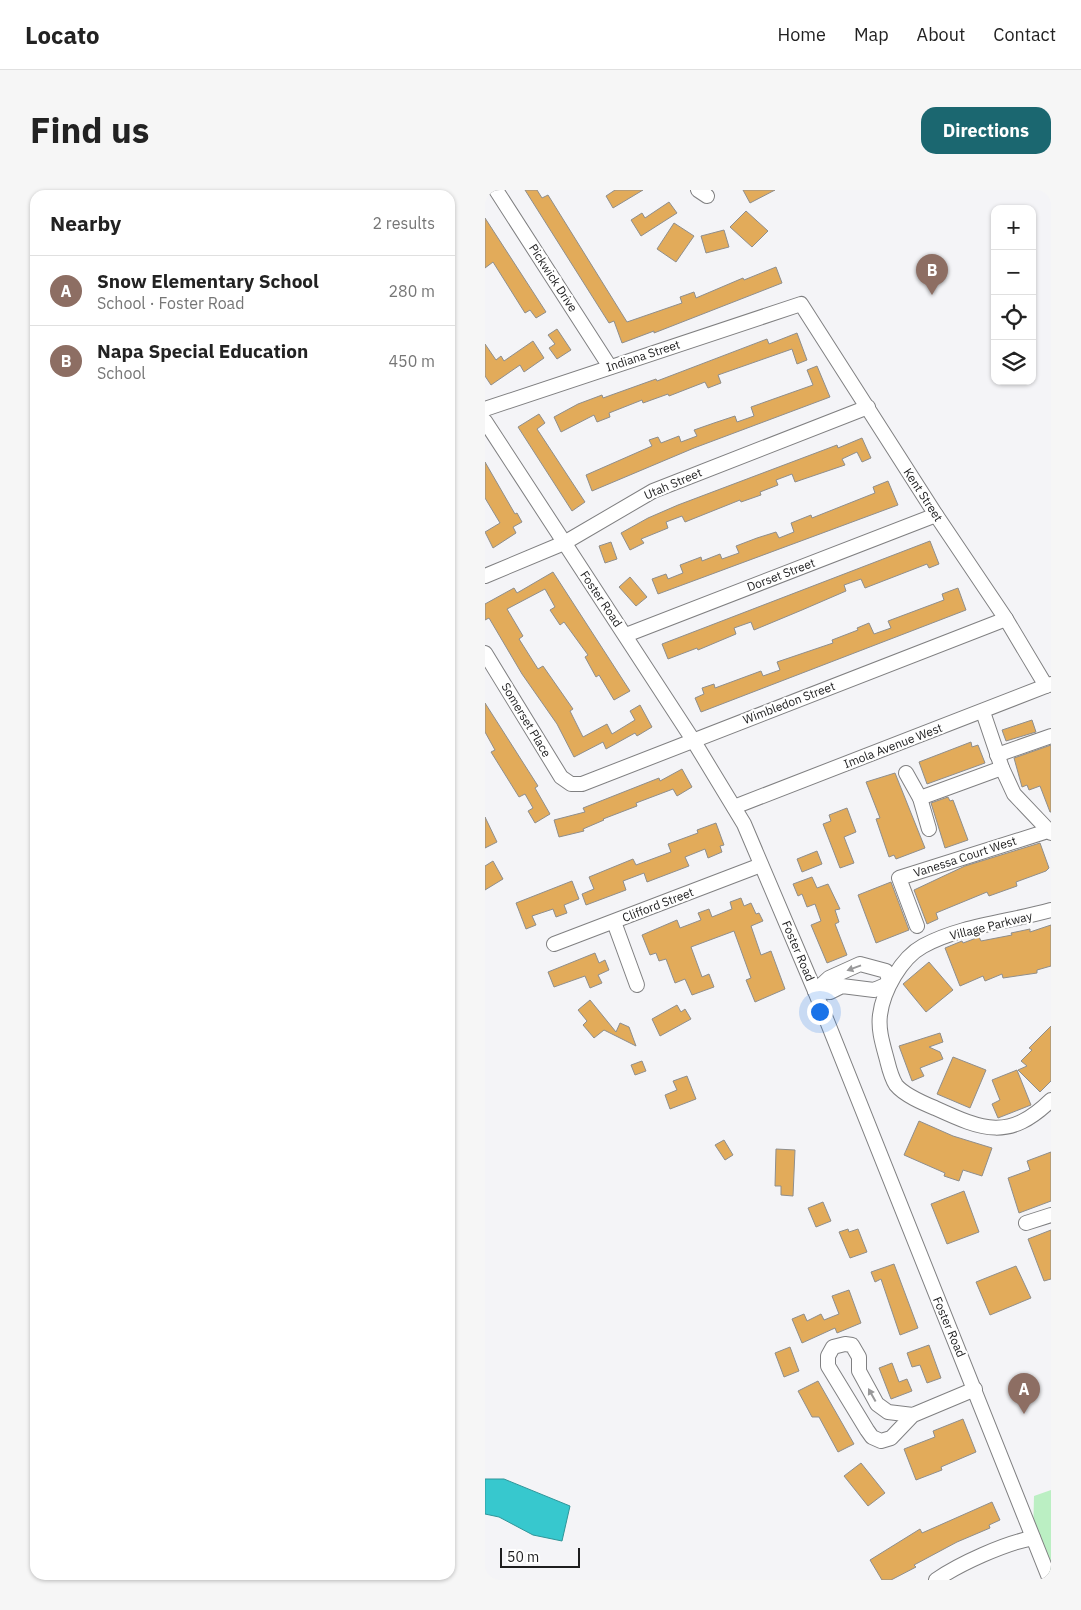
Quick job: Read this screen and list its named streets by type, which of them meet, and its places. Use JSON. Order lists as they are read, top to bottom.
{
  "streets": {
    "street": [
      "Pickwick Drive",
      "Indiana Street",
      "Utah Street",
      "Kent Street",
      "Dorset Street",
      "Foster Road",
      "Wimbledon Street",
      "Somerset Place",
      "Imola Avenue West",
      "Vanessa Court West",
      "Clifford Street",
      "Village Parkway"
    ]
  },
  "crossings": [
    ["Pickwick Drive", "Indiana Street"],
    ["Indiana Street", "Kent Street"],
    ["Utah Street", "Kent Street"],
    ["Utah Street", "Foster Road"],
    ["Kent Street", "Dorset Street"],
    ["Kent Street", "Wimbledon Street"],
    ["Kent Street", "Imola Avenue West"],
    ["Dorset Street", "Foster Road"],
    ["Foster Road", "Wimbledon Street"],
    ["Foster Road", "Imola Avenue West"],
    ["Foster Road", "Clifford Street"],
    ["Wimbledon Street", "Somerset Place"]
  ],
  "scale_bar": "50 m",
  "page": {
    "header": "Locato",
    "nav": [
      "Home",
      "Map",
      "About",
      "Contact"
    ],
    "title": "Find us",
    "buttons": "Directions",
    "heading": ["Nearby", "2 results"],
    "map_buttons": ["+", "−"],
    "pins": ["B", "A"],
    "list": [
      {
        "mark": "A",
        "name": "Snow Elementary School",
        "note": "School · Foster Road",
        "value": "280 m"
      },
      {
        "mark": "B",
        "name": "Napa Special Education",
        "note": "School",
        "value": "450 m"
      }
    ],
    "scale": "50 m"
  }
}
